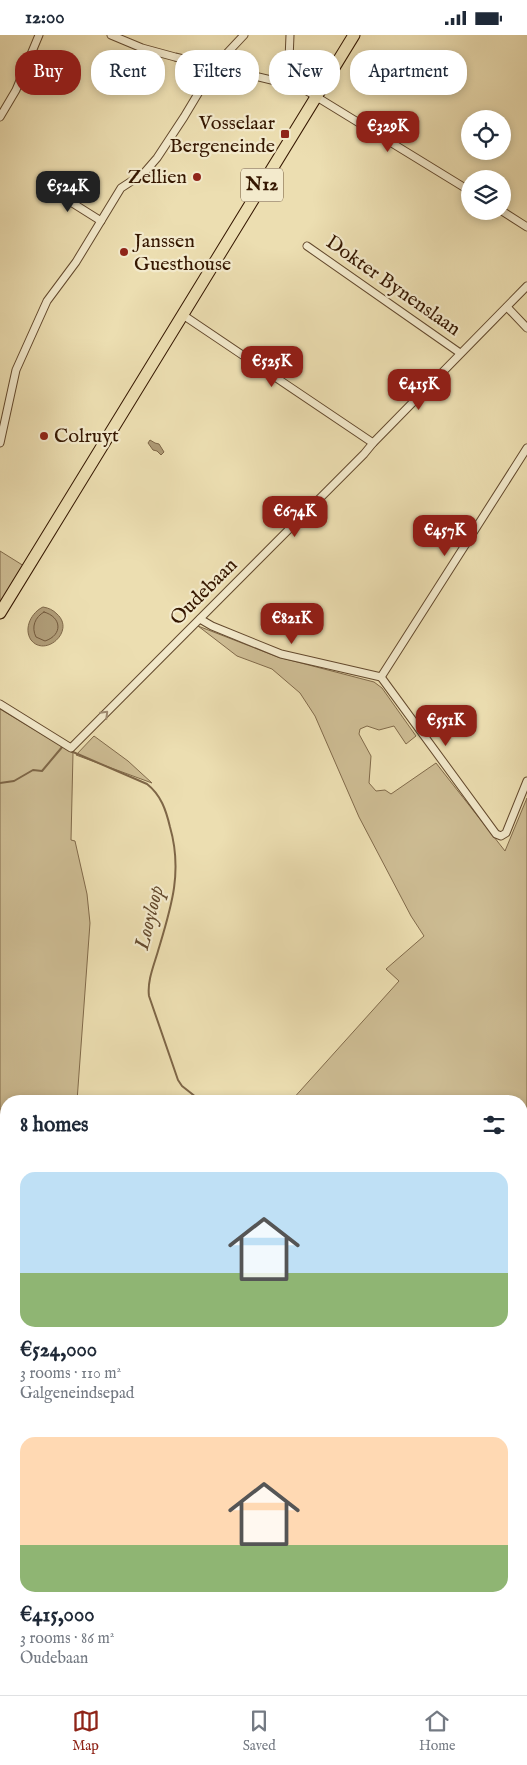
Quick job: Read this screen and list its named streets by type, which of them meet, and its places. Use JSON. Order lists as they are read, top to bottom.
{
  "streets": {
    "main road": ["N12"],
    "street": ["Dokter Bynenslaan", "Oudebaan"]
  },
  "crossings": [
    ["Dokter Bynenslaan", "Oudebaan"]
  ],
  "water": ["Looyloop"],
  "places": {
    "transit": ["Vosselaar Bergeneinde"],
    "other": ["Zellien", "Janssen Guesthouse", "Colruyt"]
  },
  "page": {
    "status": "12:00",
    "chip": [
      "Buy",
      "Rent",
      "Filters",
      "New",
      "Apartment"
    ],
    "price": [
      "€329K",
      "€524K",
      "€525K",
      "€415K",
      "€674K",
      "€457K",
      "€821K",
      "€551K"
    ],
    "heading": "8 homes",
    "list": [
      {
        "name": "€524,000",
        "note": "3 rooms · 110 m² · Galgeneindsepad"
      },
      {
        "name": "€415,000",
        "note": "3 rooms · 86 m² · Oudebaan"
      }
    ],
    "tabs": ["Map", "Saved", "Home"]
  }
}
